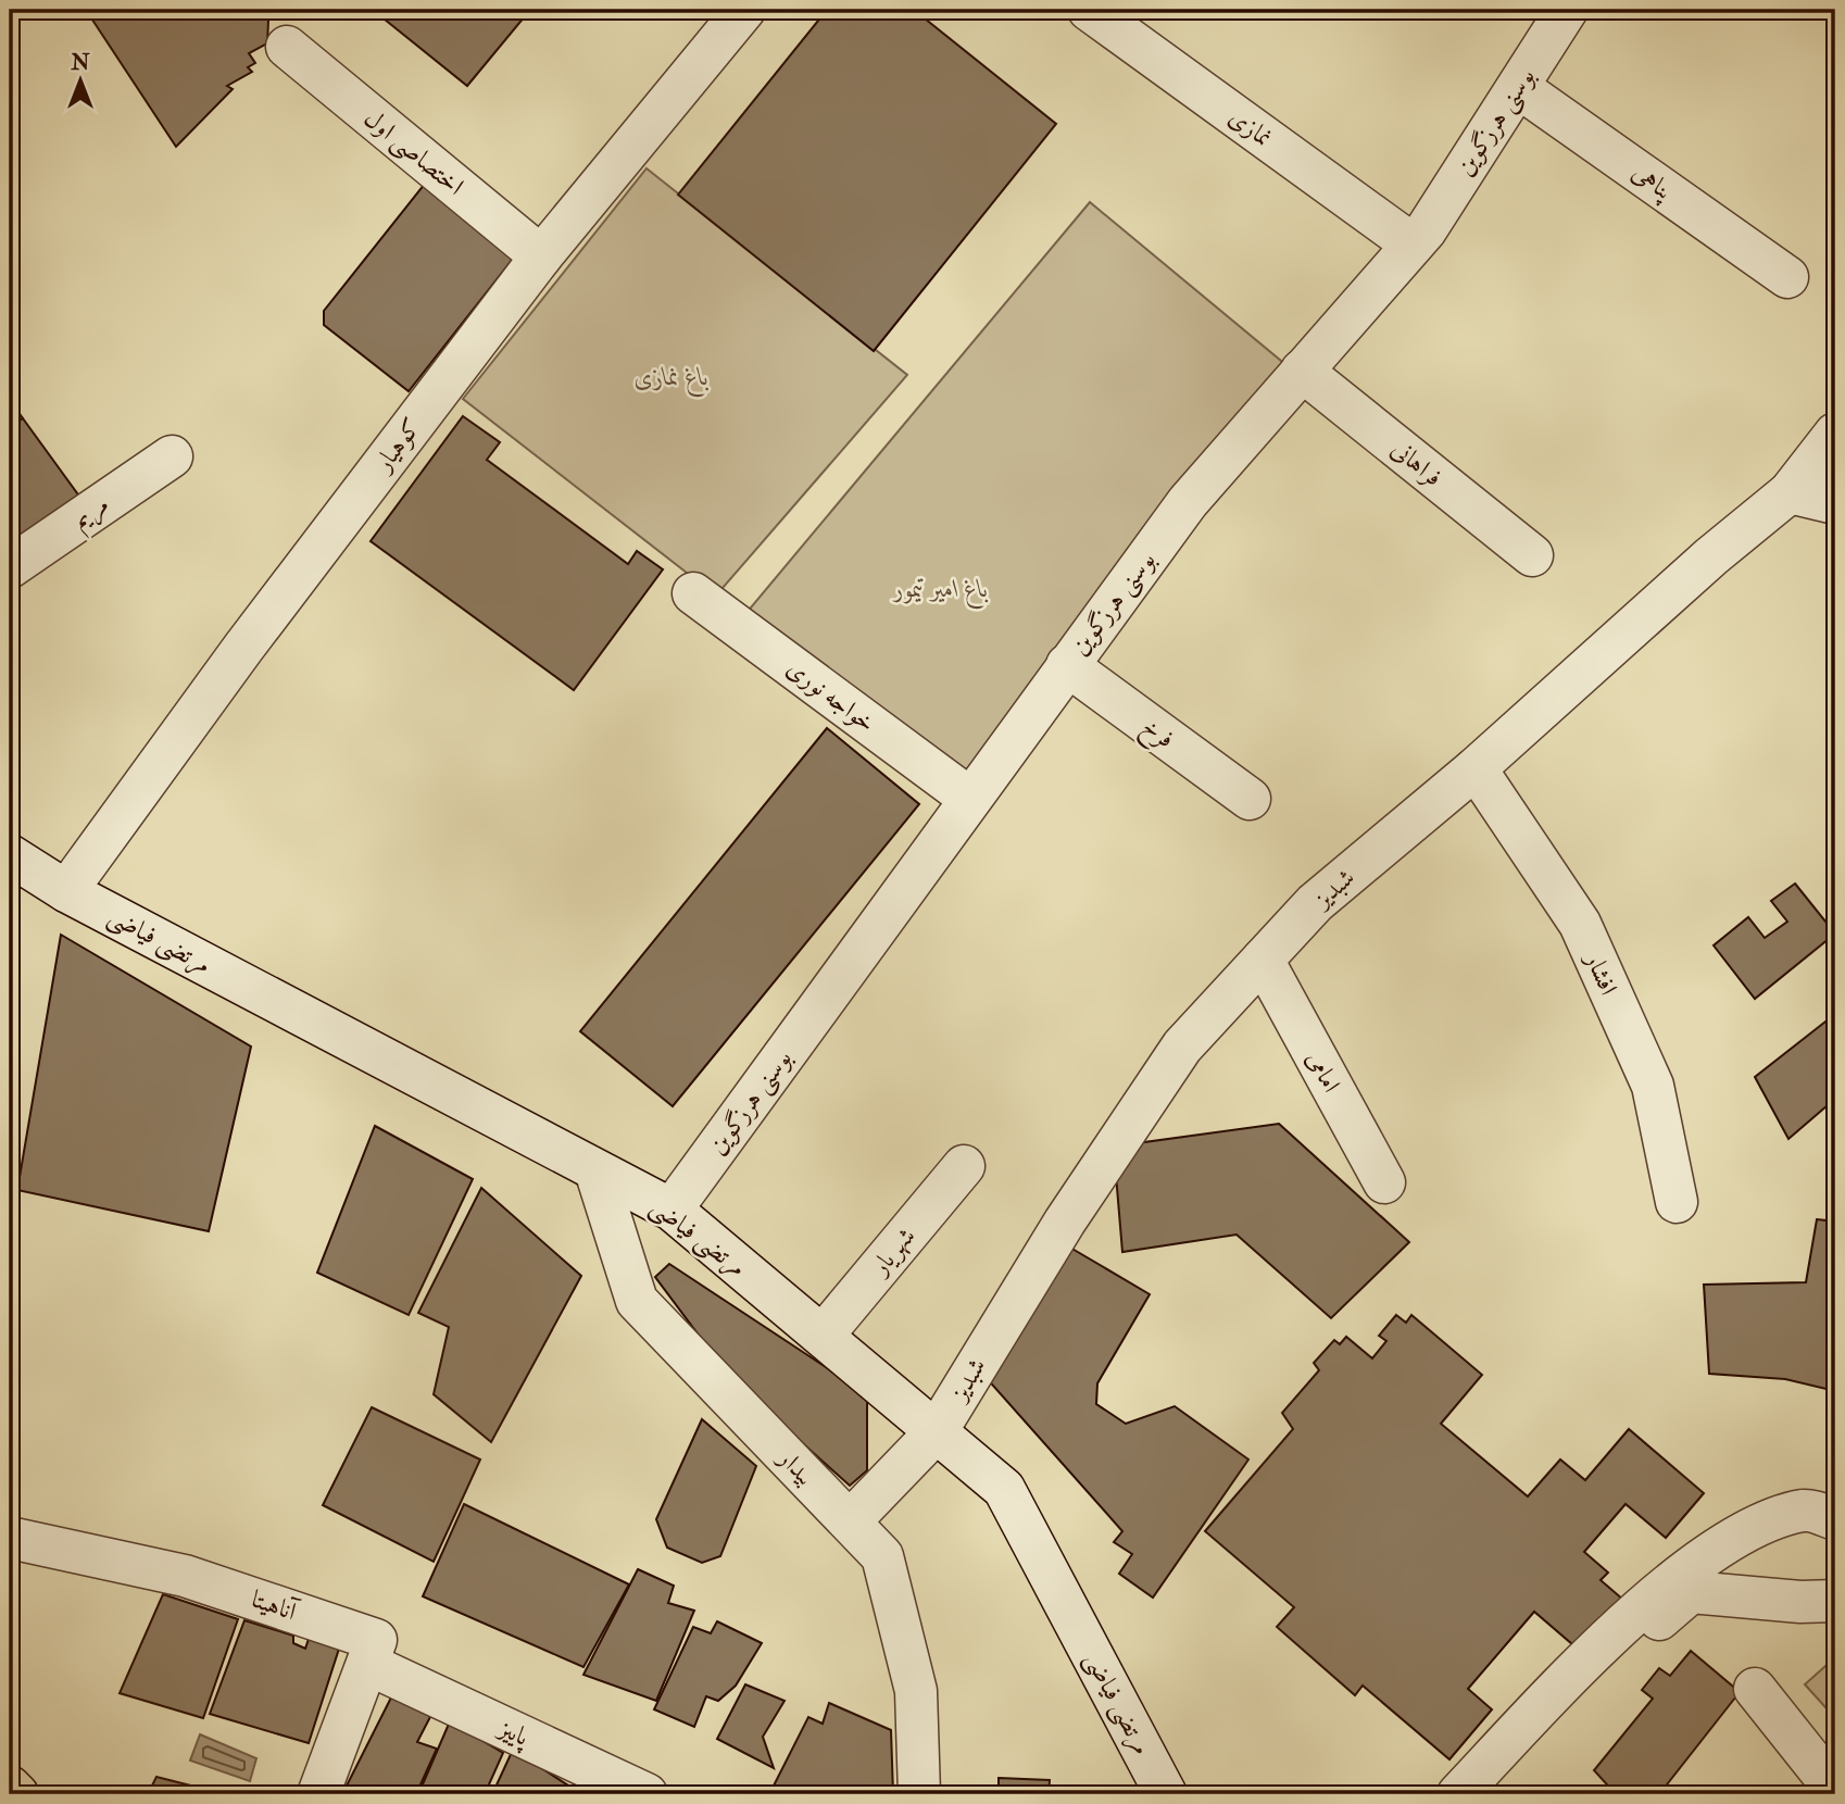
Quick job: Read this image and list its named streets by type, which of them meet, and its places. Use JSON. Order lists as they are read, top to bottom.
{
  "streets": {
    "street": [
      "بوسنی هرزگوین",
      "نمازی",
      "اختصاصی اول",
      "پناهی",
      "کوهیار",
      "فراهانی",
      "مریم",
      "خواجه نوری",
      "فرخ",
      "شبدیز",
      "مرتضی فیاضی",
      "افشار",
      "امامی",
      "شهریار",
      "بیدار",
      "آناهیتا",
      "پاییز"
    ]
  },
  "crossings": [
    ["بوسنی هرزگوین", "نمازی"],
    ["بوسنی هرزگوین", "پناهی"],
    ["بوسنی هرزگوین", "فراهانی"],
    ["بوسنی هرزگوین", "خواجه نوری"],
    ["بوسنی هرزگوین", "فرخ"],
    ["بوسنی هرزگوین", "مرتضی فیاضی"],
    ["اختصاصی اول", "کوهیار"],
    ["کوهیار", "مرتضی فیاضی"],
    ["شبدیز", "مرتضی فیاضی"],
    ["شبدیز", "افشار"],
    ["شبدیز", "امامی"],
    ["شبدیز", "بیدار"],
    ["مرتضی فیاضی", "شهریار"],
    ["مرتضی فیاضی", "بیدار"]
  ],
  "parks": ["باغ نمازی", "باغ امیر تیمور"],
  "north": "top"
}
